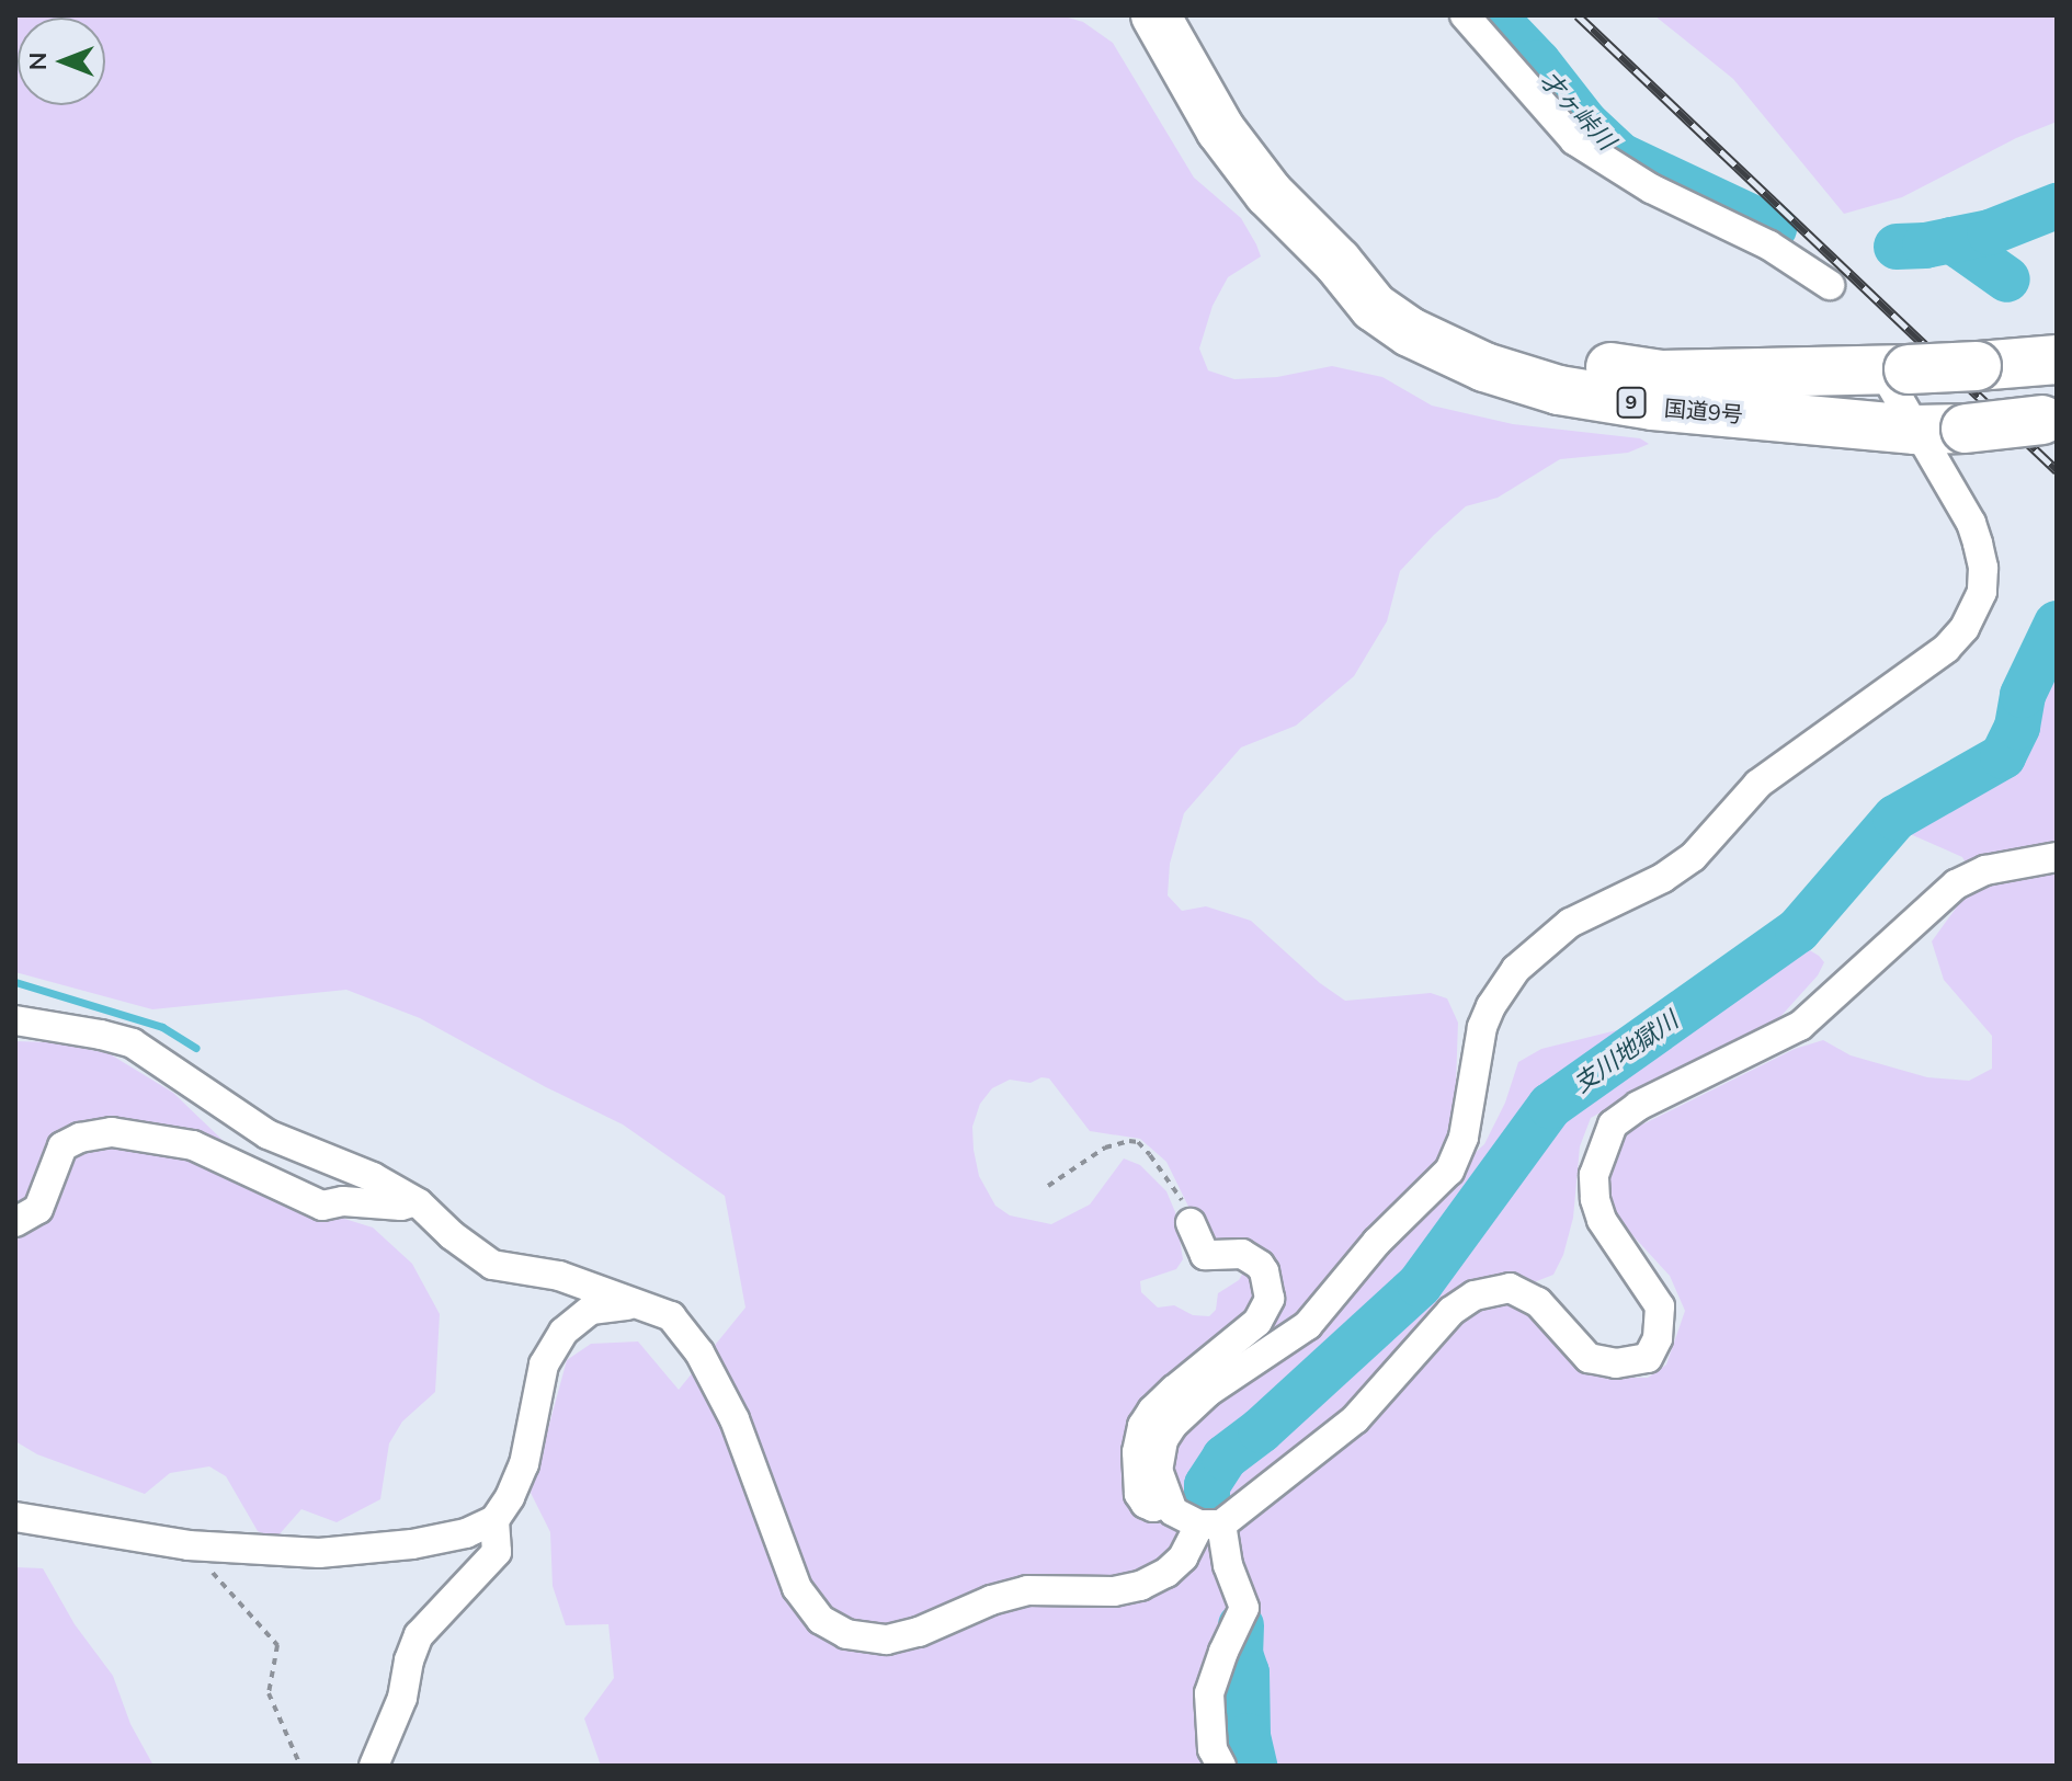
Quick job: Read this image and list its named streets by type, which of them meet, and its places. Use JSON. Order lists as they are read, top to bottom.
{
  "streets": {
    "highway": ["9", "国道9号"]
  },
  "water": ["才ヶ峠川", "支川地獄川"],
  "north": "left"
}
